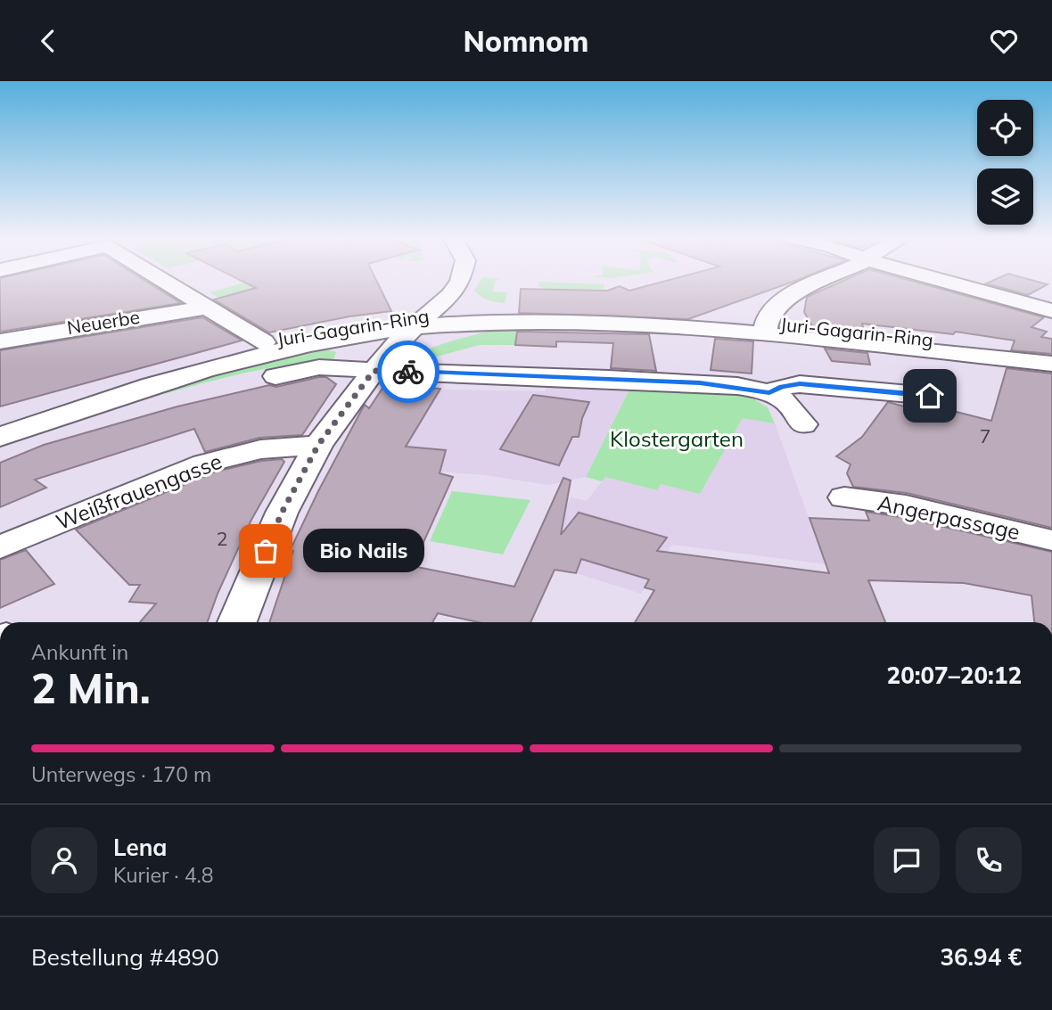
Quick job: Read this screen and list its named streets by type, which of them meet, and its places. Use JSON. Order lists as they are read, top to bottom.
{
  "streets": {
    "street": [
      "Neuerbe",
      "Juri-Gagarin-Ring",
      "Weißfrauengasse",
      "Angerpassage"
    ]
  },
  "parks": ["Klostergarten"],
  "places": ["Bio Nails"],
  "house_numbers": ["7", "2"],
  "page": {
    "header": "Nomnom",
    "bubble": "Bio Nails",
    "heading": ["2 Min.", "Ankunft in", "20:07–20:12"],
    "panel": [
      "Lena",
      "Kurier · 4.8",
      "Bestellung #4890",
      "36.94 €"
    ],
    "bar": "Unterwegs · 170 m"
  }
}
